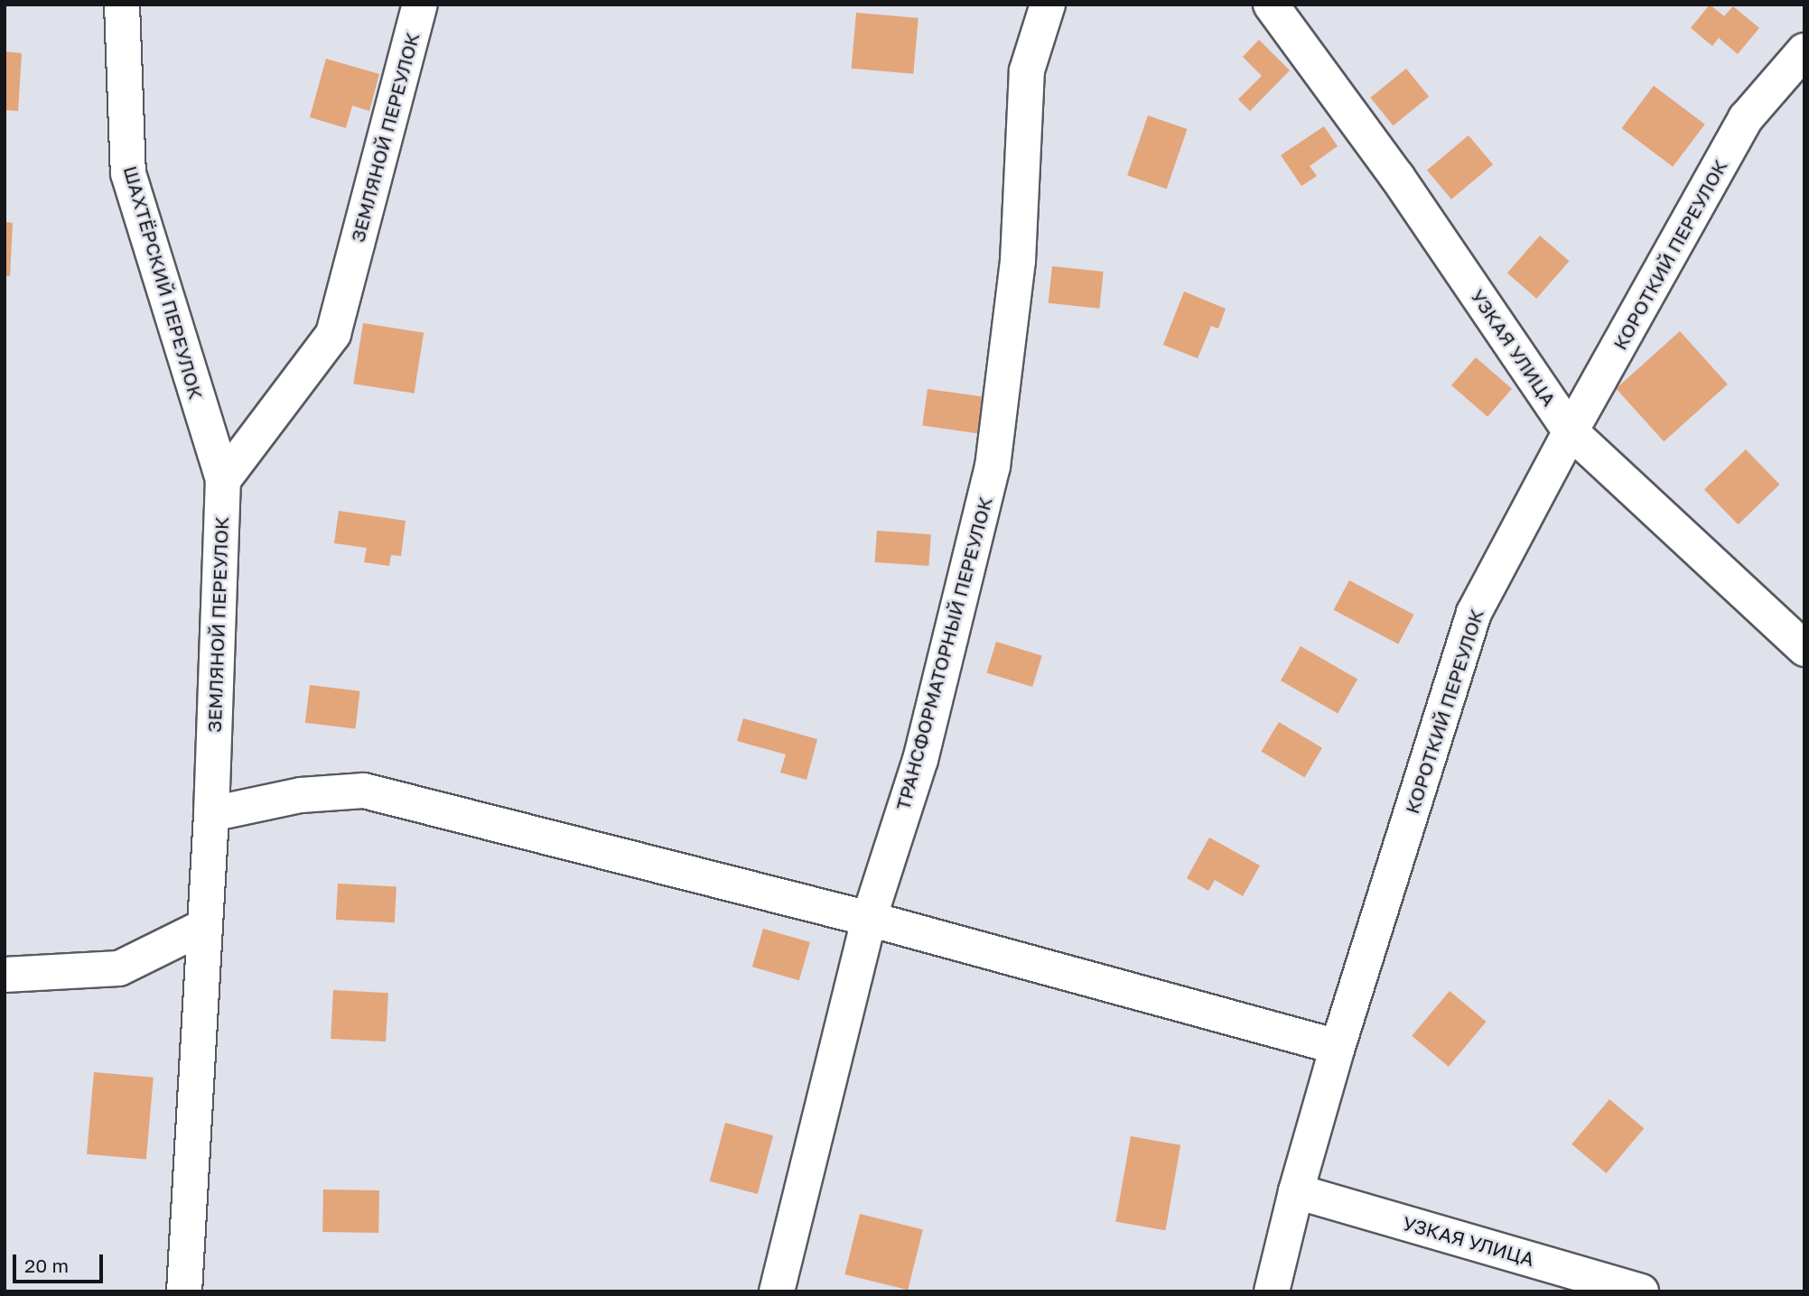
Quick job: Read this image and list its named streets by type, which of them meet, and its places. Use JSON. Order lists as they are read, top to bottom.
{
  "streets": {
    "street": [
      "ЗЕМЛЯНОЙ ПЕРЕУЛОК",
      "КОРОТКИЙ ПЕРЕУЛОК",
      "ШАХТЁРСКИЙ ПЕРЕУЛОК",
      "УЗКАЯ УЛИЦА",
      "ТРАНСФОРМАТОРНЫЙ ПЕРЕУЛОК"
    ]
  },
  "crossings": [
    ["ЗЕМЛЯНОЙ ПЕРЕУЛОК", "ШАХТЁРСКИЙ ПЕРЕУЛОК"],
    ["КОРОТКИЙ ПЕРЕУЛОК", "УЗКАЯ УЛИЦА"]
  ],
  "scale_bar": "20 m"
}
